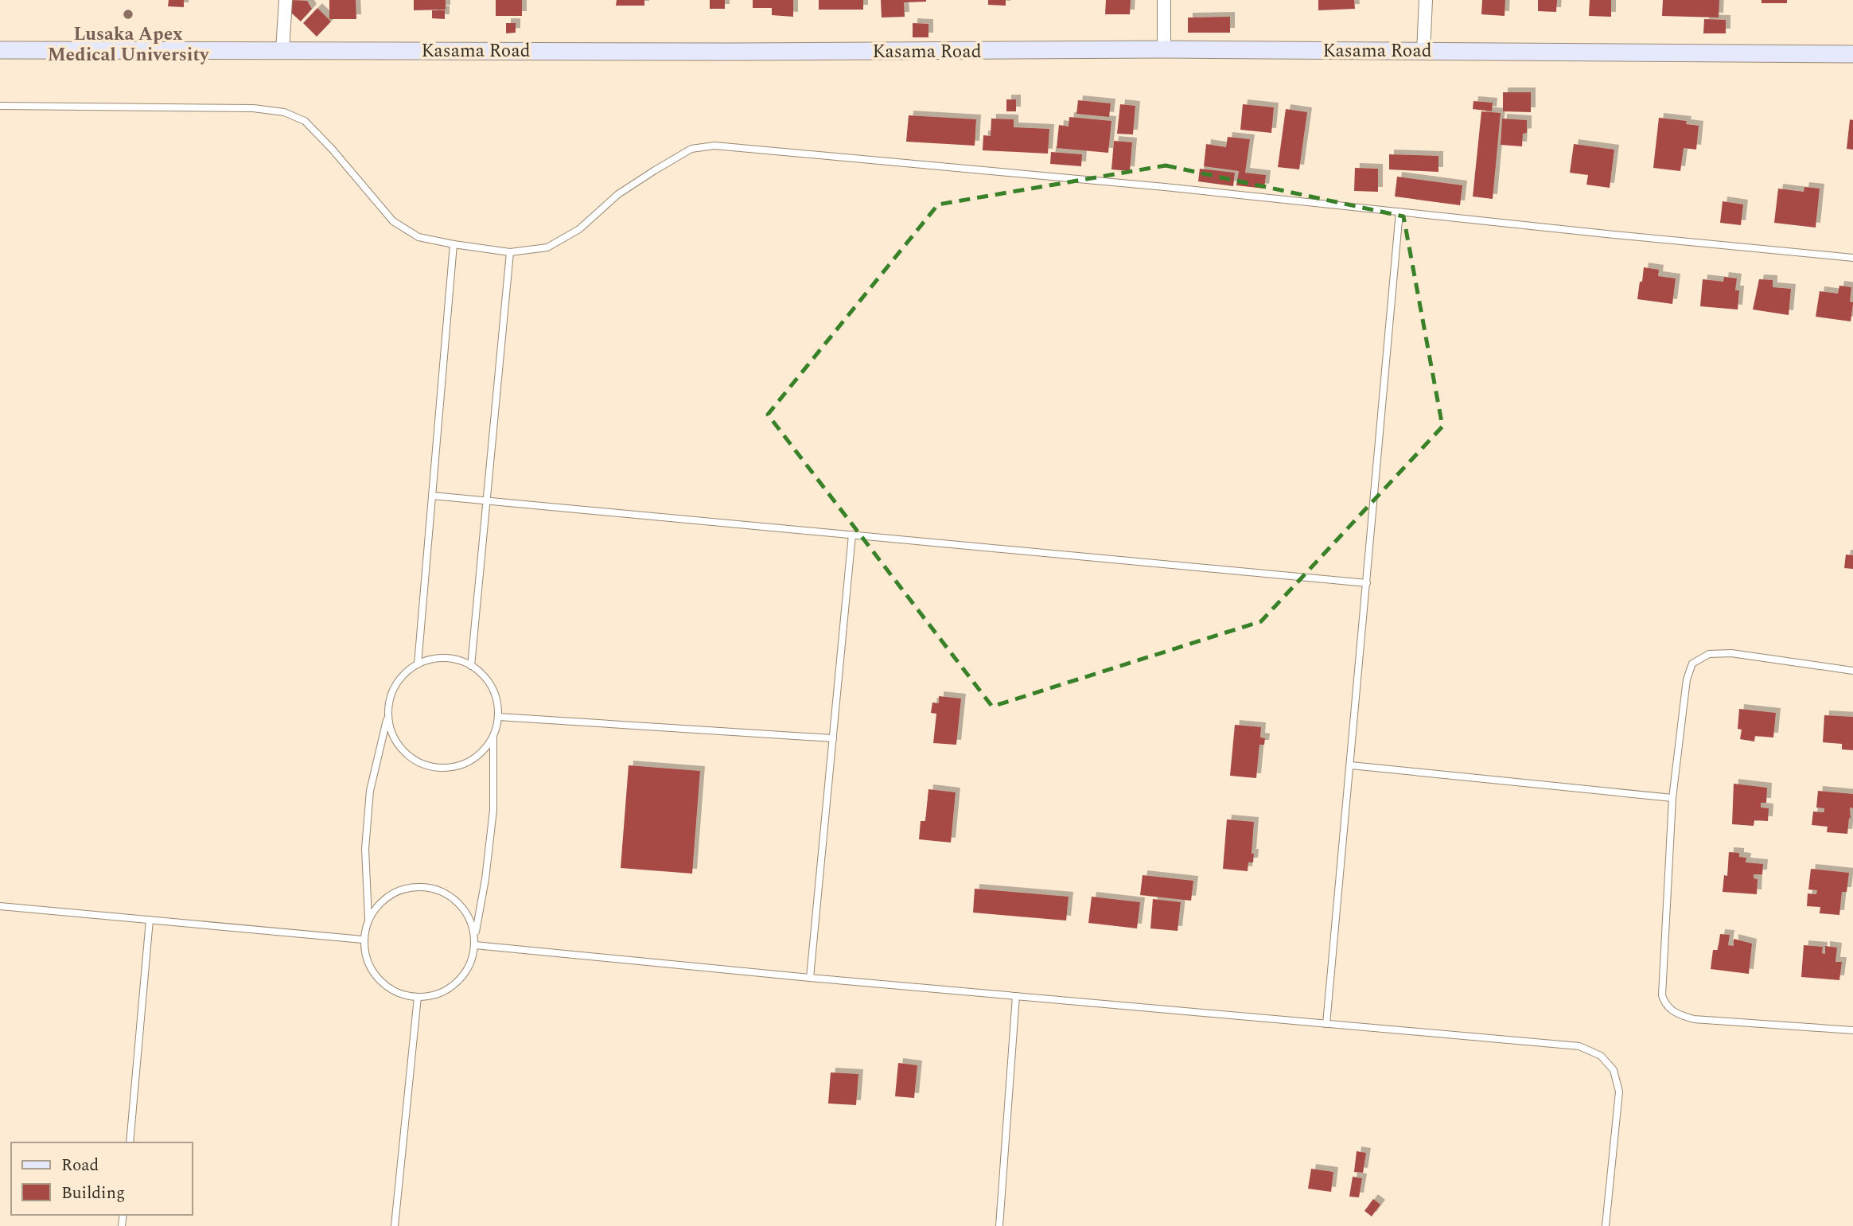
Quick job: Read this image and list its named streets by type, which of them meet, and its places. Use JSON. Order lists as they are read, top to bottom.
{
  "streets": {
    "street": ["Kasama Road"]
  },
  "places": ["Lusaka Apex Medical University"],
  "legend": ["Road", "Building"]
}
